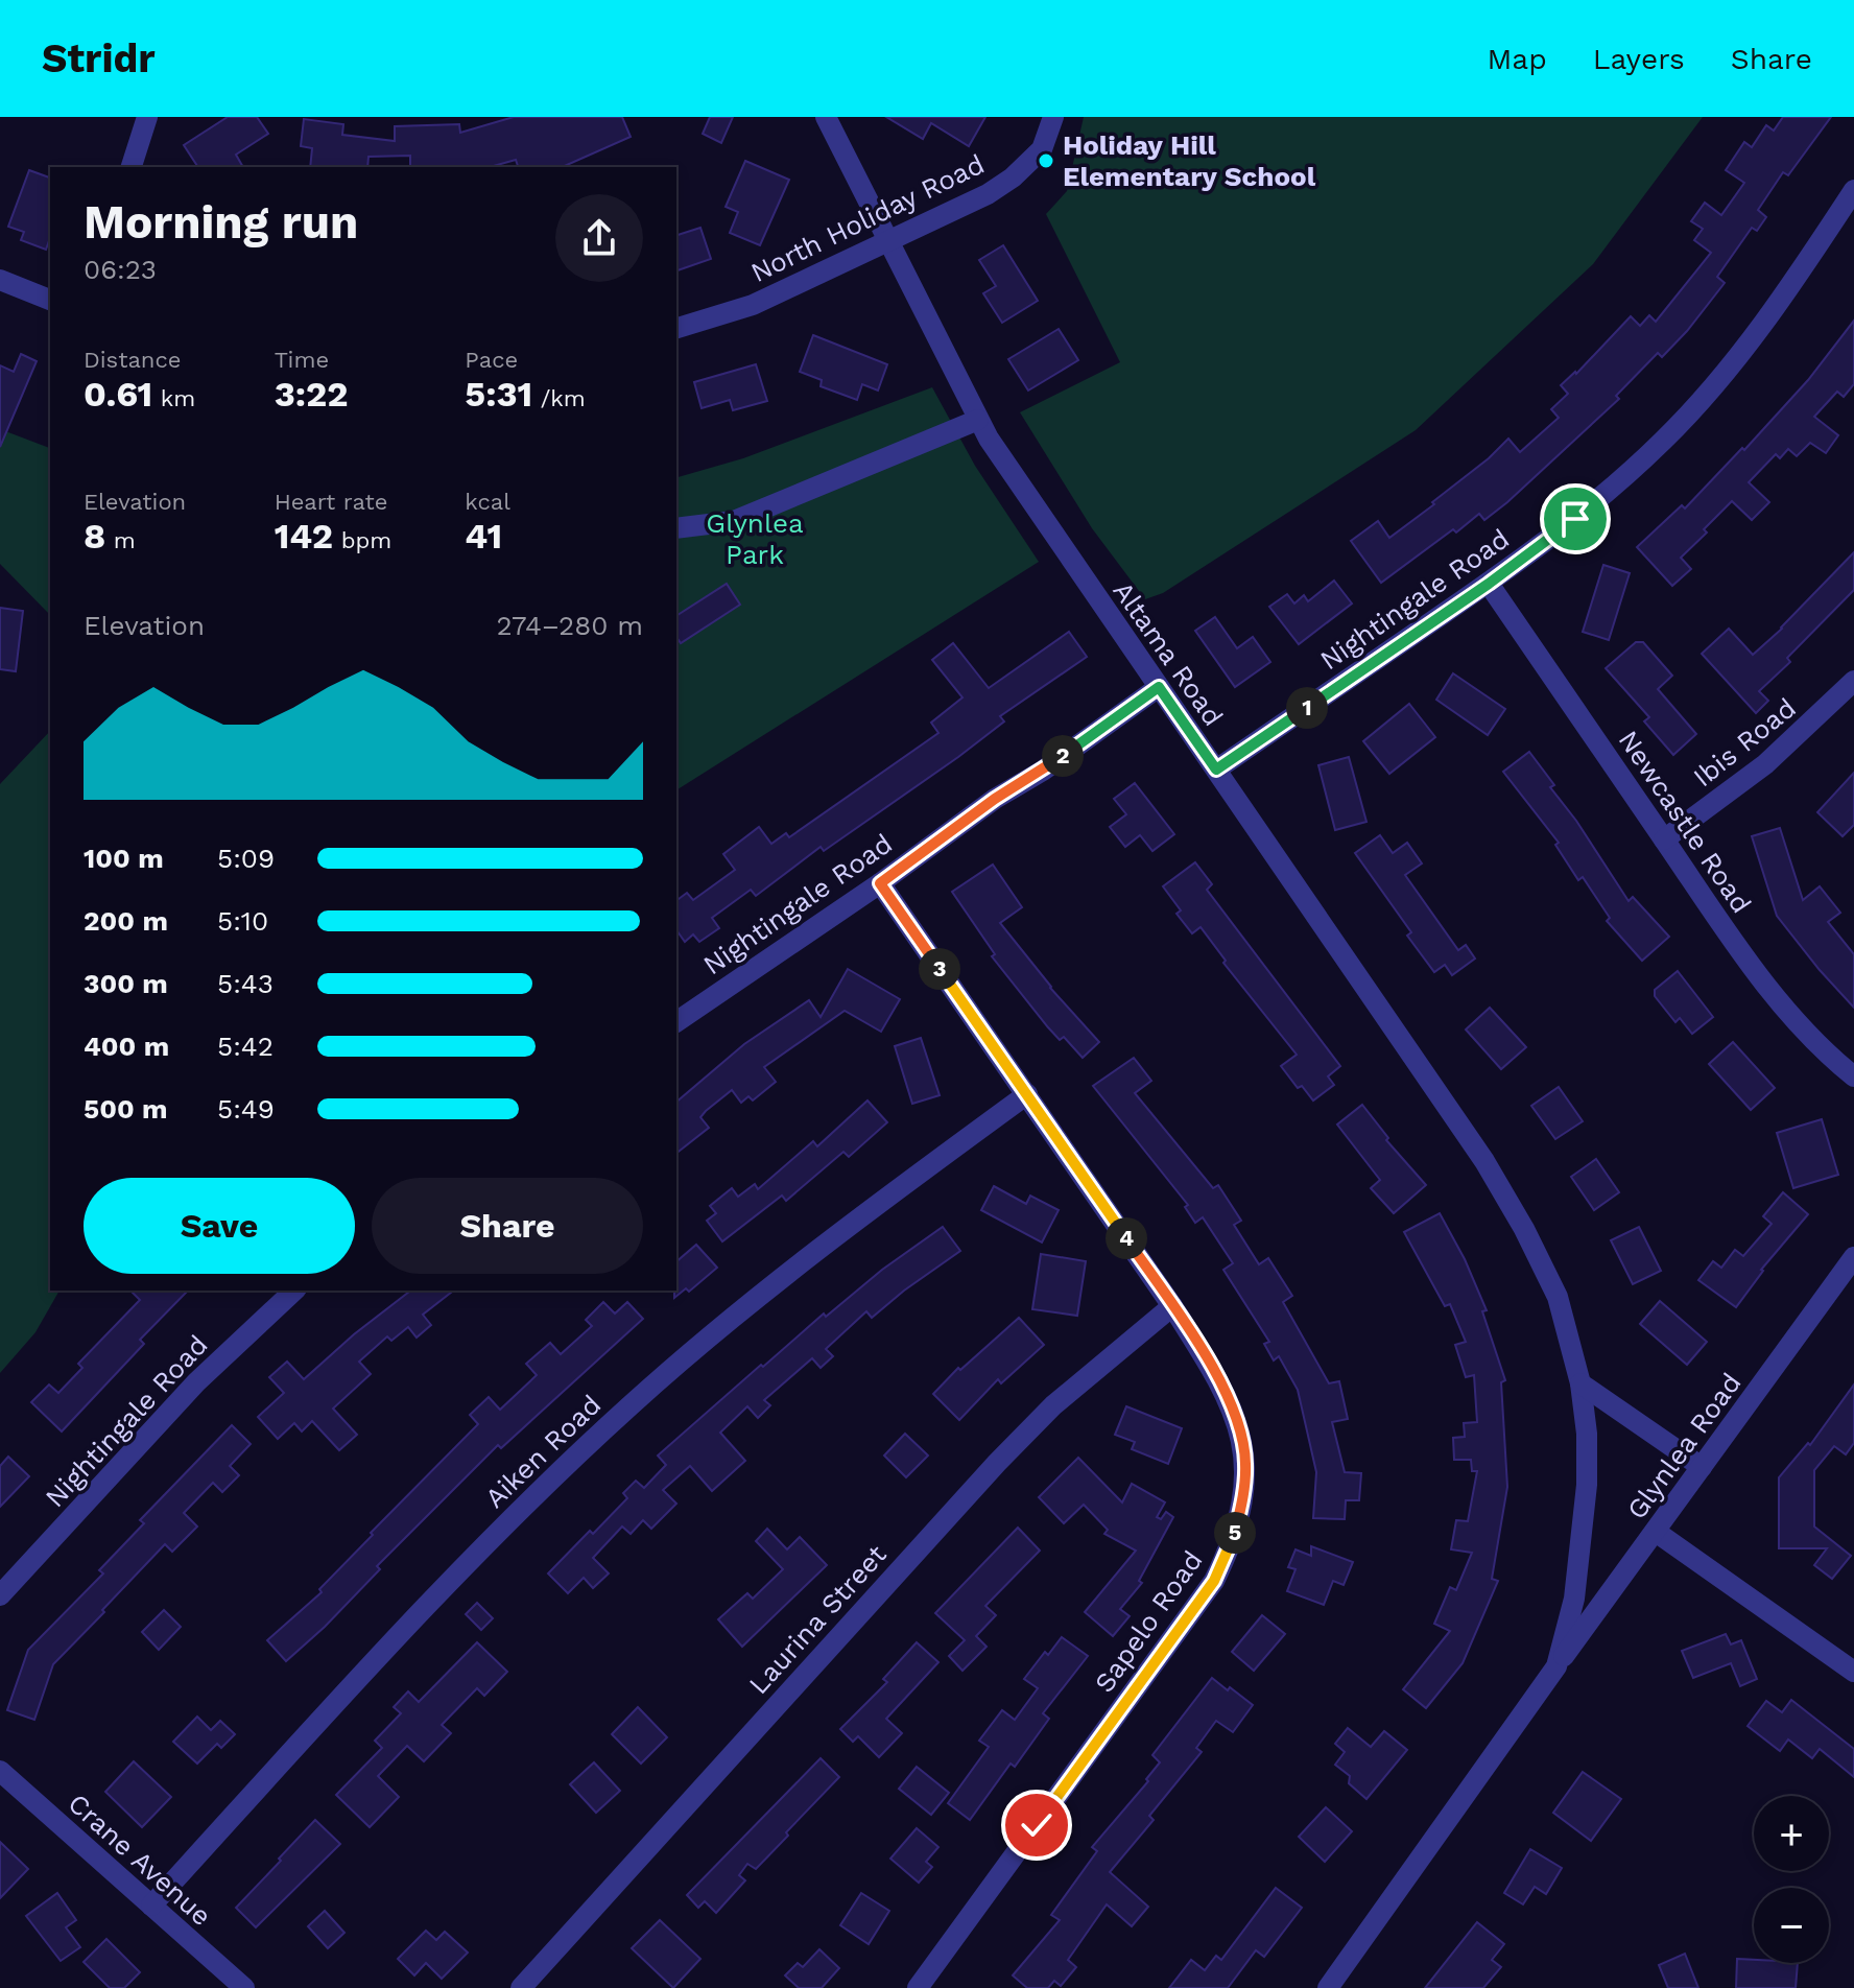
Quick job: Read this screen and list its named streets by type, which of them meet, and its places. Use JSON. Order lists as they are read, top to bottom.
{
  "streets": {
    "street": [
      "North Holiday Road",
      "Nightingale Road",
      "Altama Road",
      "Ibis Road",
      "Newcastle Road",
      "Glynlea Road",
      "Aiken Road",
      "Laurina Street",
      "Sapelo Road",
      "Crane Avenue"
    ]
  },
  "crossings": [
    ["North Holiday Road", "Altama Road"],
    ["Nightingale Road", "Altama Road"],
    ["Nightingale Road", "Newcastle Road"],
    ["Nightingale Road", "Sapelo Road"],
    ["Altama Road", "Glynlea Road"],
    ["Ibis Road", "Newcastle Road"],
    ["Aiken Road", "Sapelo Road"],
    ["Aiken Road", "Crane Avenue"],
    ["Laurina Street", "Sapelo Road"]
  ],
  "parks": ["Glynlea Park"],
  "places": ["Holiday Hill Elementary School"],
  "page": {
    "header": "Stridr",
    "nav": ["Map", "Layers", "Share"],
    "heading": ["Morning run", "06:23"],
    "stats": [
      ["Distance", "0.61 km"],
      ["Time", "3:22"],
      ["Pace", "5:31 /km"],
      ["Elevation", "8 m"],
      ["Heart rate", "142 bpm"],
      ["kcal", "41"]
    ],
    "chart": ["Elevation", "274–280 m"],
    "pins": [
      "1",
      "2",
      "3",
      "4",
      "5"
    ],
    "list": [
      {
        "name": "100 m",
        "note": "5:09"
      },
      {
        "name": "200 m",
        "note": "5:10"
      },
      {
        "name": "300 m",
        "note": "5:43"
      },
      {
        "name": "400 m",
        "note": "5:42"
      },
      {
        "name": "500 m",
        "note": "5:49"
      }
    ],
    "buttons": ["Save", "Share"],
    "map_buttons": ["+", "−"]
  }
}
